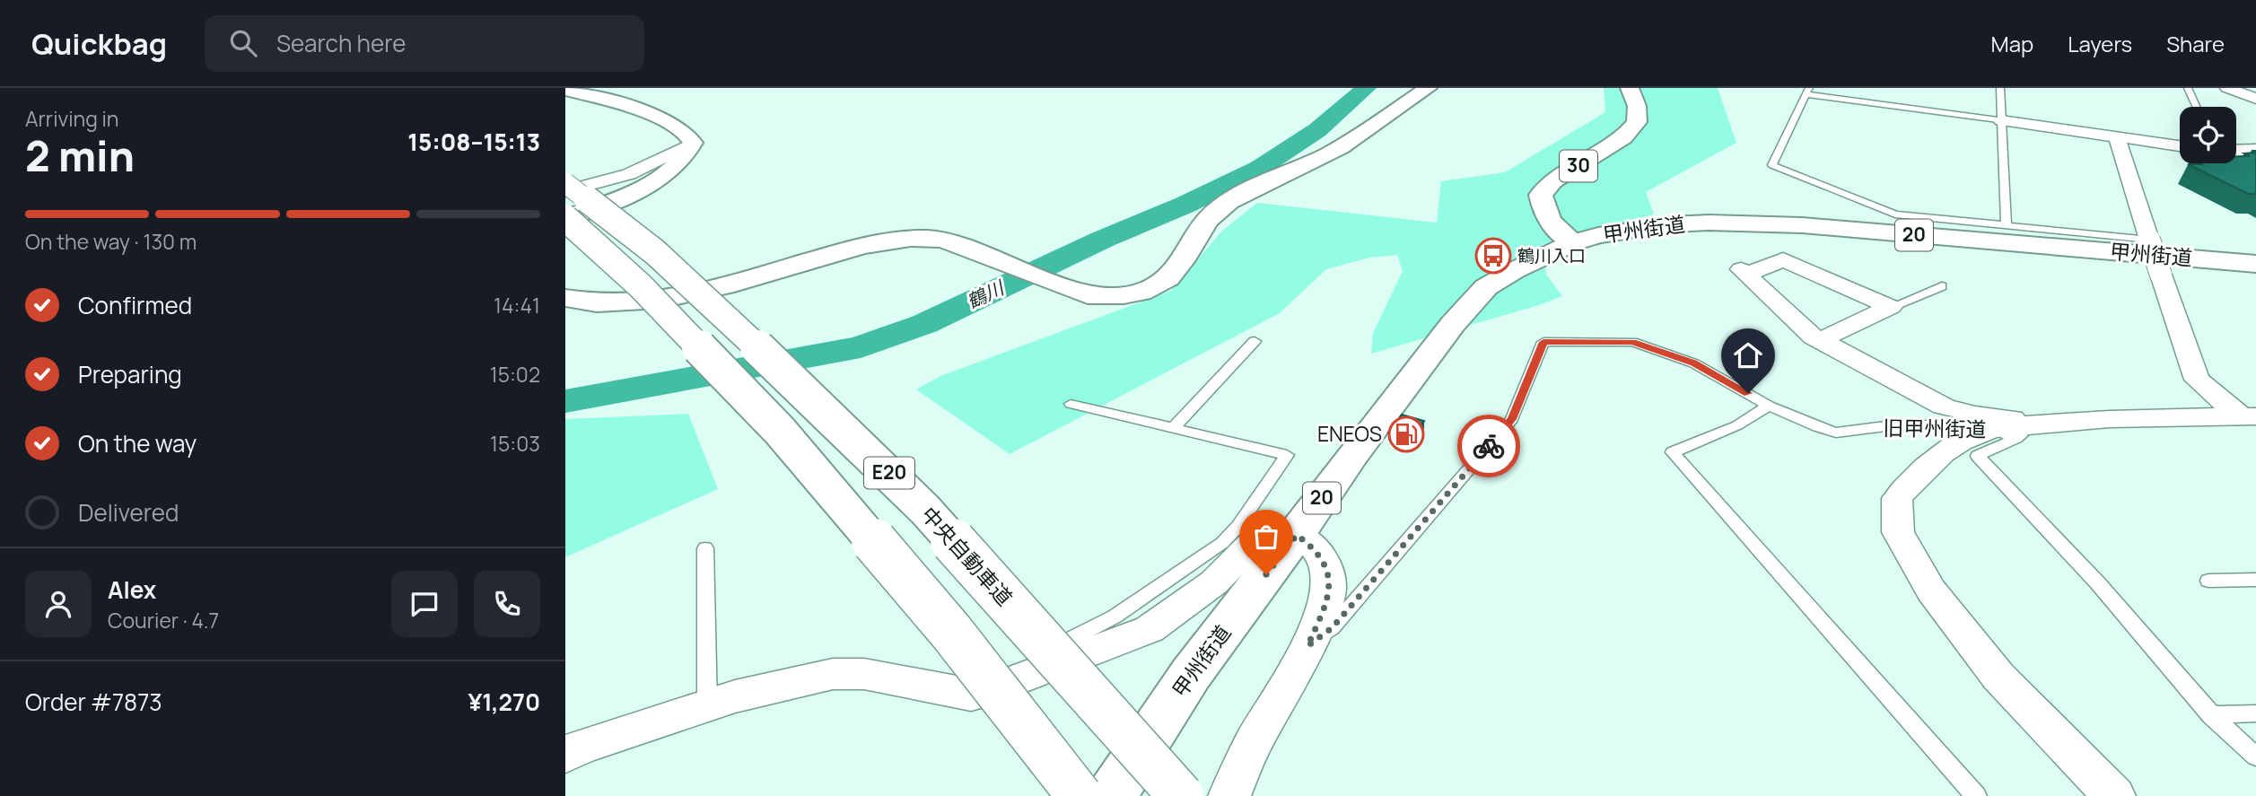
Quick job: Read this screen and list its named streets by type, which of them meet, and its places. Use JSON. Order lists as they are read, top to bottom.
{
  "streets": {
    "main road": [
      "30",
      "甲州街道",
      "20",
      "E20",
      "中央自動車道"
    ],
    "street": ["旧甲州街道"]
  },
  "crossings": [
    ["30", "甲州街道"]
  ],
  "water": ["鶴川"],
  "places": {
    "bus stop": ["鶴川入口"],
    "fuel station": ["ENEOS"]
  },
  "page": {
    "header": "Quickbag",
    "search": "Search here",
    "nav": ["Map", "Layers", "Share"],
    "heading": ["2 min", "Arriving in", "15:08–15:13"],
    "panel": [
      "Alex",
      "Courier · 4.7",
      "Order #7873",
      "¥1,270"
    ],
    "bar": "On the way · 130 m",
    "list": [
      ["Confirmed", "14:41"],
      ["Preparing", "15:02"],
      ["On the way", "15:03"],
      "Delivered"
    ]
  }
}
